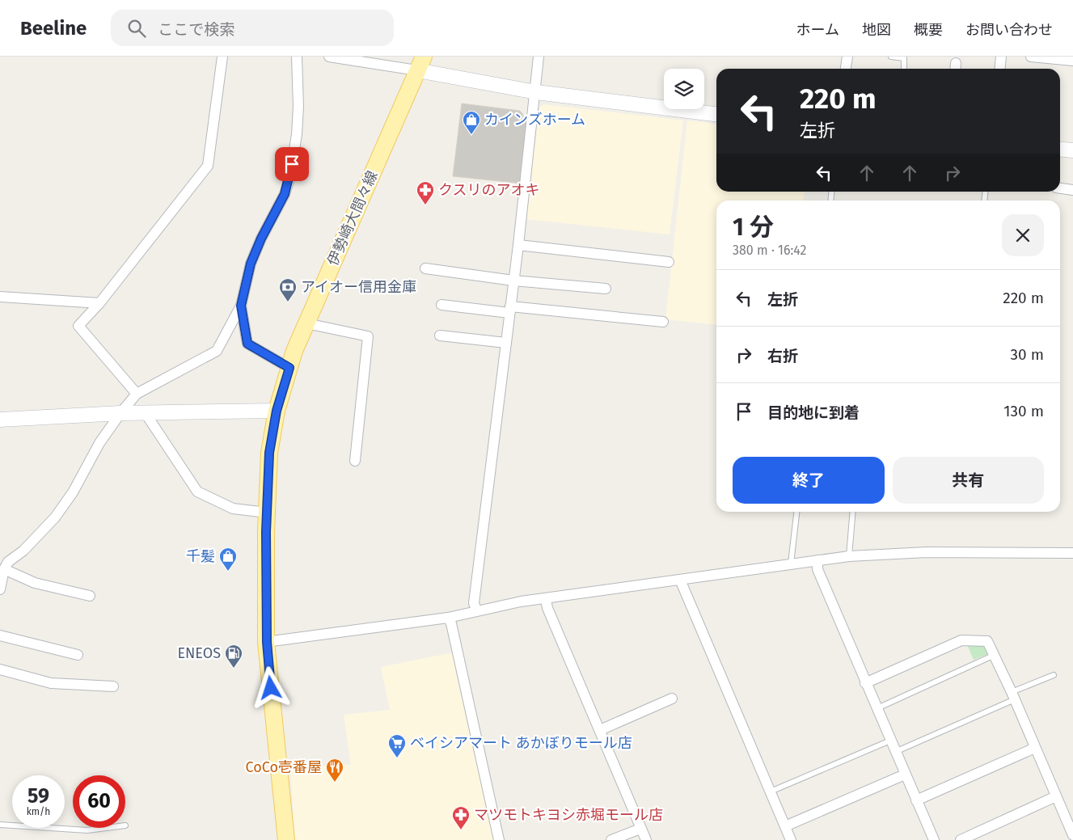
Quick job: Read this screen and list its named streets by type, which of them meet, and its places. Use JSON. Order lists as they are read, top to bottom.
{
  "streets": {
    "main road": ["伊勢崎大間々線"]
  },
  "places": {
    "shop": ["カインズホーム", "千髪"],
    "pharmacy": ["クスリのアオキ", "マツモトキヨシ赤堀モール店"],
    "bank": ["アイオー信用金庫"],
    "fuel station": ["ENEOS"],
    "supermarket": ["ベイシアマート あかぼりモール店"],
    "restaurant": ["CoCo壱番屋"]
  },
  "page": {
    "header": "Beeline",
    "search": "ここで検索",
    "nav": [
      "ホーム",
      "地図",
      "概要",
      "お問い合わせ"
    ],
    "turn": ["220 m", "左折"],
    "heading": ["1 分", "380 m · 16:42"],
    "list": [
      {
        "name": "左折",
        "value": "220 m"
      },
      {
        "name": "右折",
        "value": "30 m"
      },
      {
        "name": "目的地に到着",
        "value": "130 m"
      }
    ],
    "buttons": ["終了", "共有"],
    "speed": "59 km/h",
    "limit": "60"
  }
}
